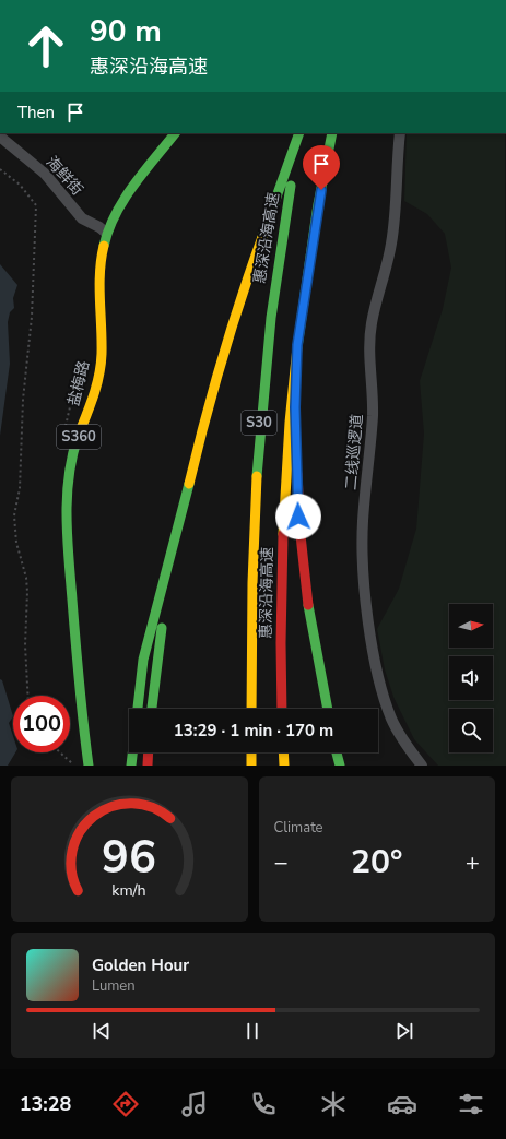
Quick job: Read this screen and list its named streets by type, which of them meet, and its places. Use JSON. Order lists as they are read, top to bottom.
{
  "streets": {
    "main road": [
      "惠深沿海高速",
      "盐梅路",
      "S30",
      "S360"
    ],
    "street": ["海鲜街", "二线巡逻道"]
  },
  "crossings": [
    ["海鲜街", "盐梅路"]
  ],
  "north": "right",
  "page": {
    "turn": ["90 m", "惠深沿海高速"],
    "then": "Then",
    "limit": "100",
    "trip": "13:29 · 1 min · 170 m",
    "tile": "Climate",
    "heat": ["−", "20°", "+"],
    "song": ["Golden Hour", "Lumen"],
    "tabs": "13:28",
    "gauge": ["96", "km/h"]
  }
}
